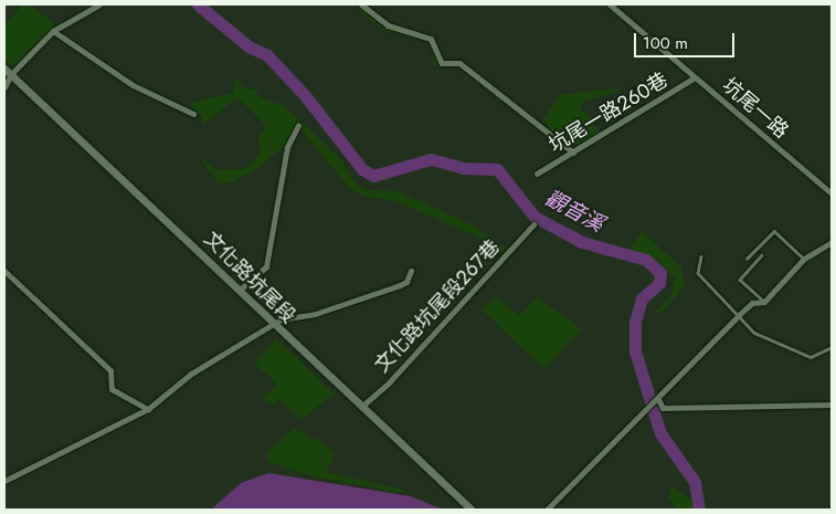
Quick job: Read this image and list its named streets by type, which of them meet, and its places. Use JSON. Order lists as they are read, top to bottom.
{
  "streets": {
    "main road": ["文化路坑尾段"],
    "street": ["坑尾一路", "坑尾一路260巷", "文化路坑尾段267巷"]
  },
  "crossings": [
    ["坑尾一路", "坑尾一路260巷"],
    ["文化路坑尾段", "文化路坑尾段267巷"]
  ],
  "water": ["觀音溪"],
  "scale_bar": "100 m"
}
